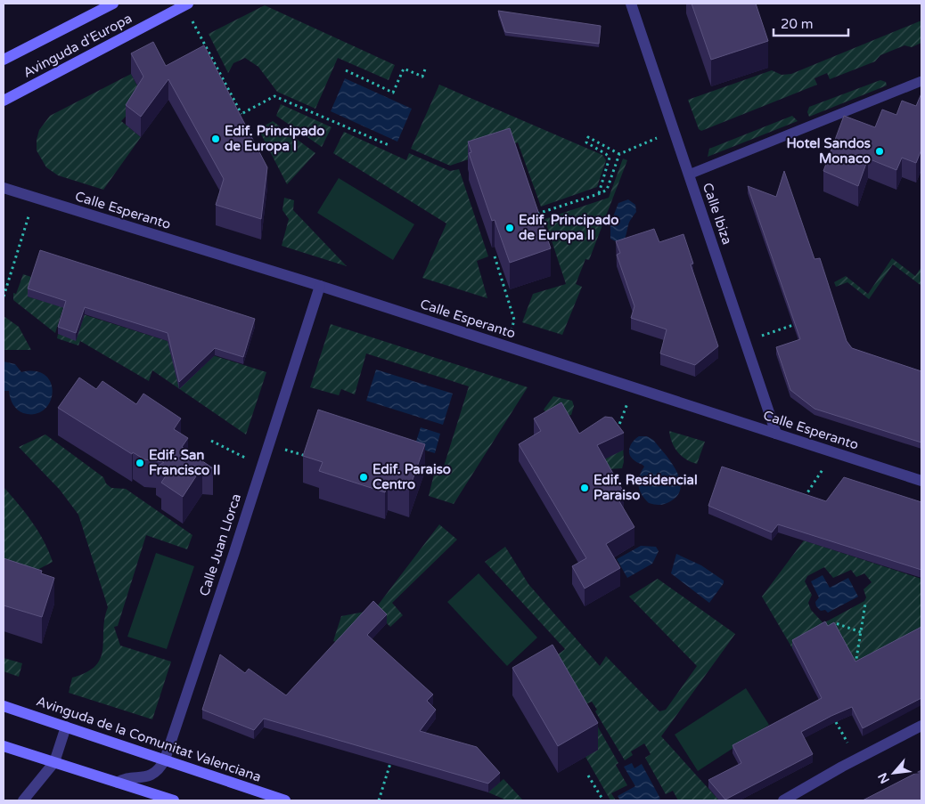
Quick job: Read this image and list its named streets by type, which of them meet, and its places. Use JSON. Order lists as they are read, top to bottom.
{
  "streets": {
    "main road": ["Avinguda d'Europa", "Avinguda de la Comunitat Valenciana"],
    "street": ["Calle Esperanto", "Calle Ibiza", "Calle Juan Llorca"]
  },
  "crossings": [
    ["Calle Esperanto", "Calle Ibiza"],
    ["Calle Esperanto", "Calle Juan Llorca"],
    ["Calle Juan Llorca", "Avinguda de la Comunitat Valenciana"]
  ],
  "places": [
    "Edif. Principado de Europa I",
    "Hotel Sandos Monaco",
    "Edif. Principado de Europa II",
    "Edif. San Francisco II",
    "Edif. Paraiso Centro",
    "Edif. Residencial Paraiso"
  ],
  "scale_bar": "20 m",
  "north": "bottom left"
}
